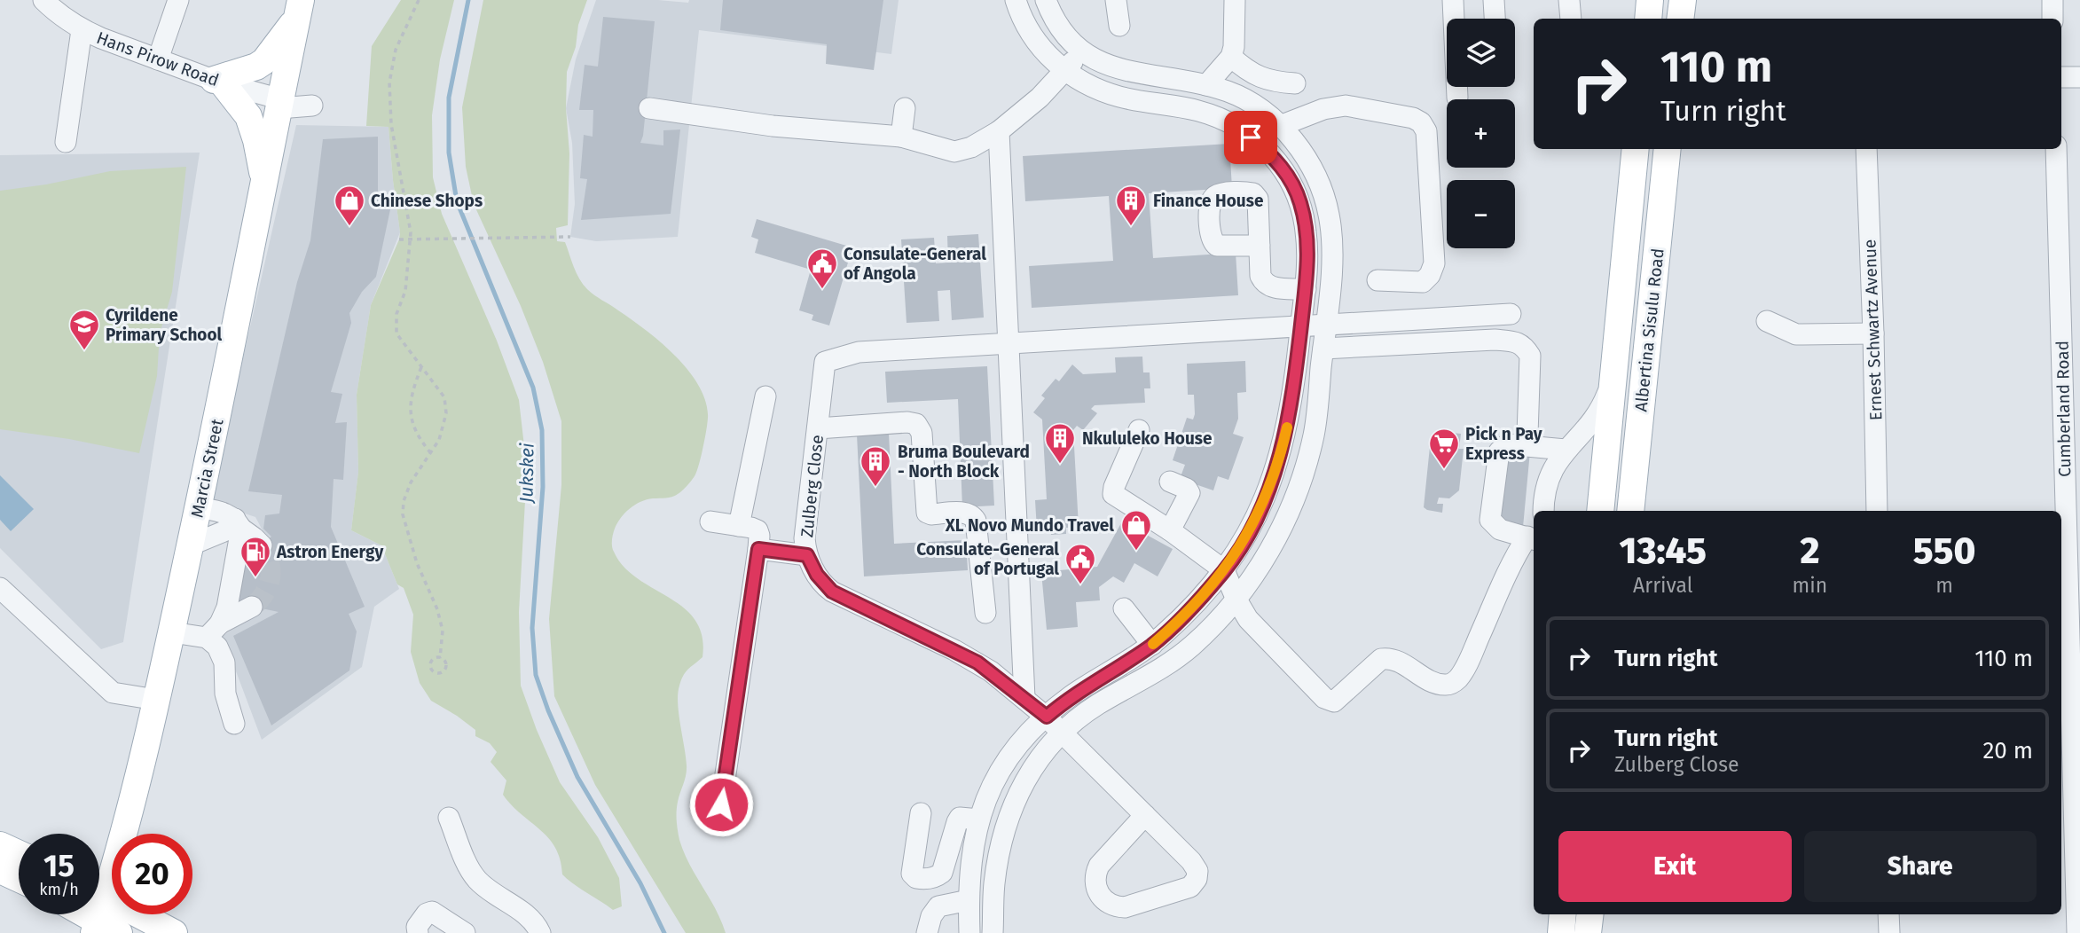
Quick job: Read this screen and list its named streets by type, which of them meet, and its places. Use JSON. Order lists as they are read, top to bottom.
{
  "streets": {
    "main road": ["Albertina Sisulu Road", "Marcia Street"],
    "street": [
      "Hans Pirow Road",
      "Ernest Schwartz Avenue",
      "Cumberland Road",
      "Zulberg Close"
    ]
  },
  "crossings": [
    ["Hans Pirow Road", "Marcia Street"]
  ],
  "water": ["Jukskei"],
  "places": {
    "shop": ["Chinese Shops", "XL Novo Mundo Travel"],
    "building": ["Finance House", "Nkululeko House", "Bruma Boulevard - North Block"],
    "public building": ["Consulate-General of Angola", "Consulate-General of Portugal"],
    "school or university": ["Cyrildene Primary School"],
    "supermarket": ["Pick n Pay Express"],
    "fuel station": ["Astron Energy"]
  },
  "page": {
    "map_buttons": ["+", "−"],
    "turn": ["110 m", "Turn right"],
    "eta": [
      "13:45",
      "Arrival",
      "2",
      "min",
      "550",
      "m"
    ],
    "list": [
      {
        "name": "Turn right",
        "value": "110 m"
      },
      {
        "name": "Turn right",
        "note": "Zulberg Close",
        "value": "20 m"
      }
    ],
    "buttons": ["Exit", "Share"],
    "speed": "15 km/h",
    "limit": "20"
  }
}
